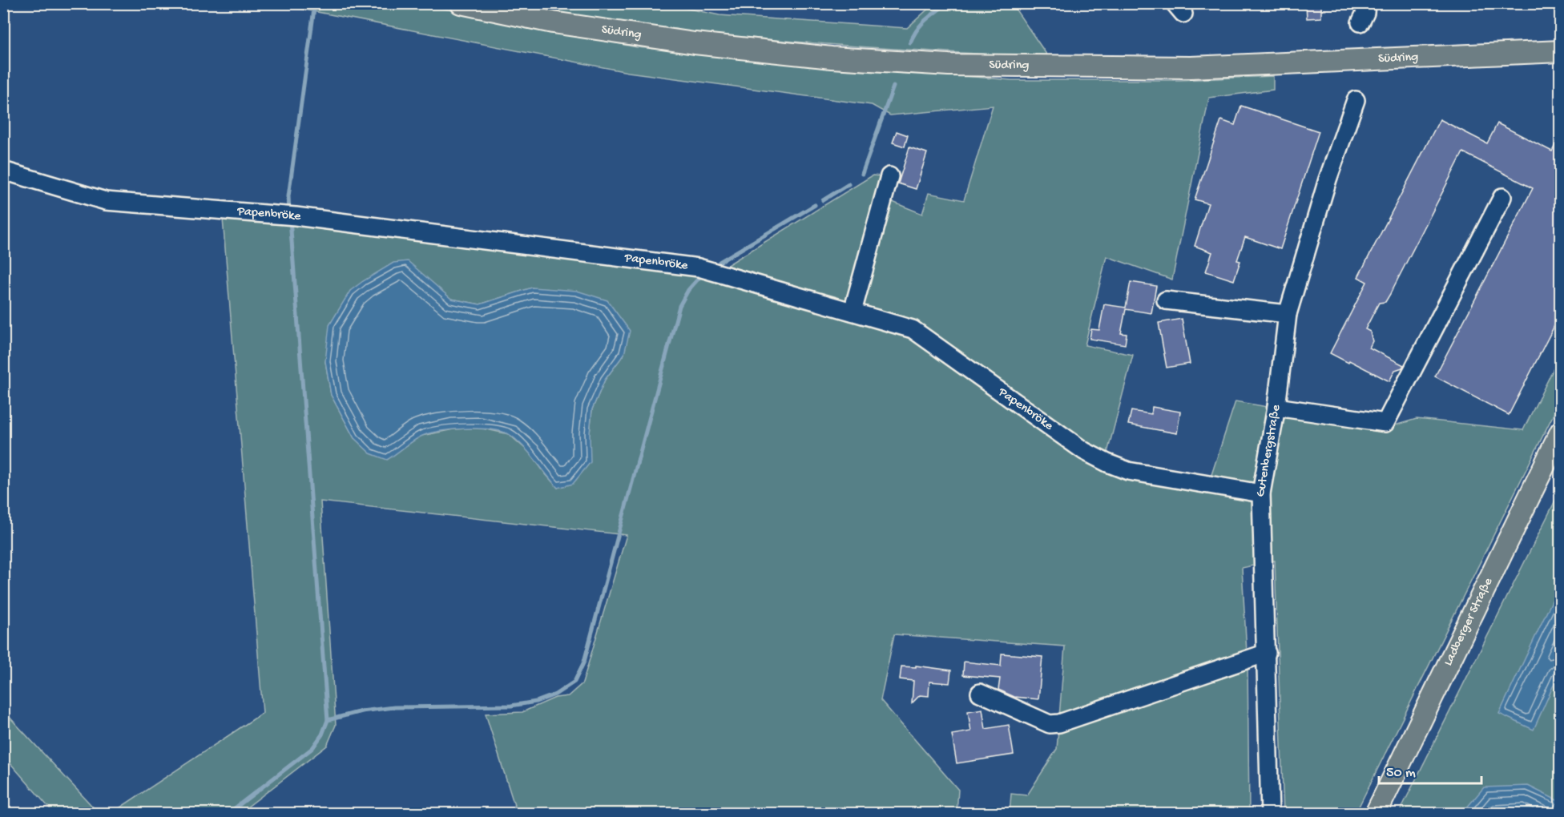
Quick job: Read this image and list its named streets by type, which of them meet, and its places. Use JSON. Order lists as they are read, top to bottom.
{
  "streets": {
    "main road": ["Südring", "Ladberger Straße"],
    "street": ["Papenbröke", "Gutenbergstraße"]
  },
  "crossings": [
    ["Papenbröke", "Gutenbergstraße"]
  ],
  "scale_bar": "50 m"
}
